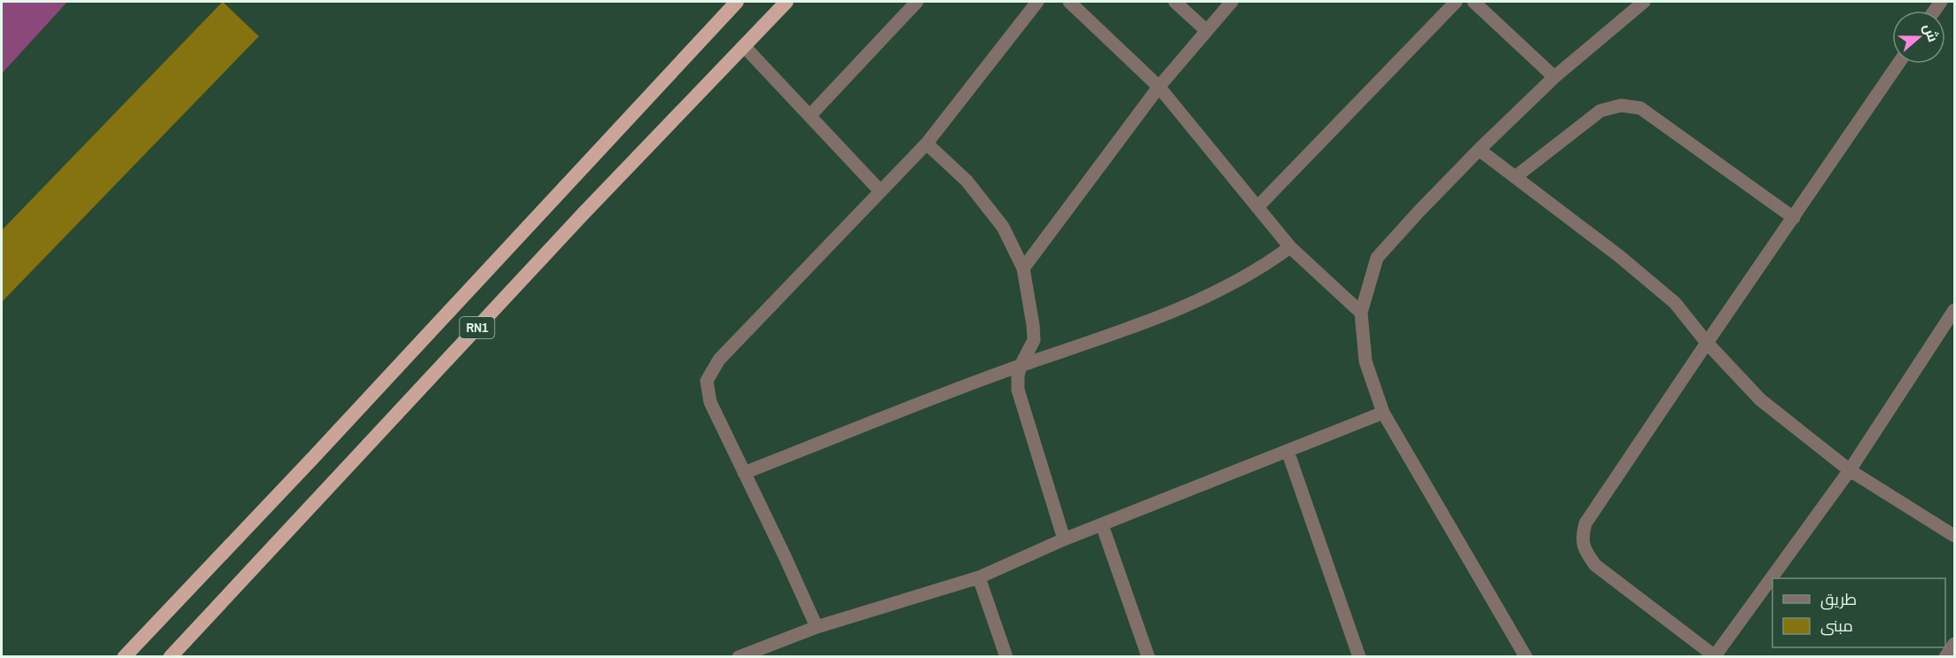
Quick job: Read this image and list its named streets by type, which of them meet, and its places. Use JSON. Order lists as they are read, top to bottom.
{
  "streets": {
    "highway": ["RN1"]
  },
  "legend": ["طريق", "مبنى"],
  "north": "right"
}
